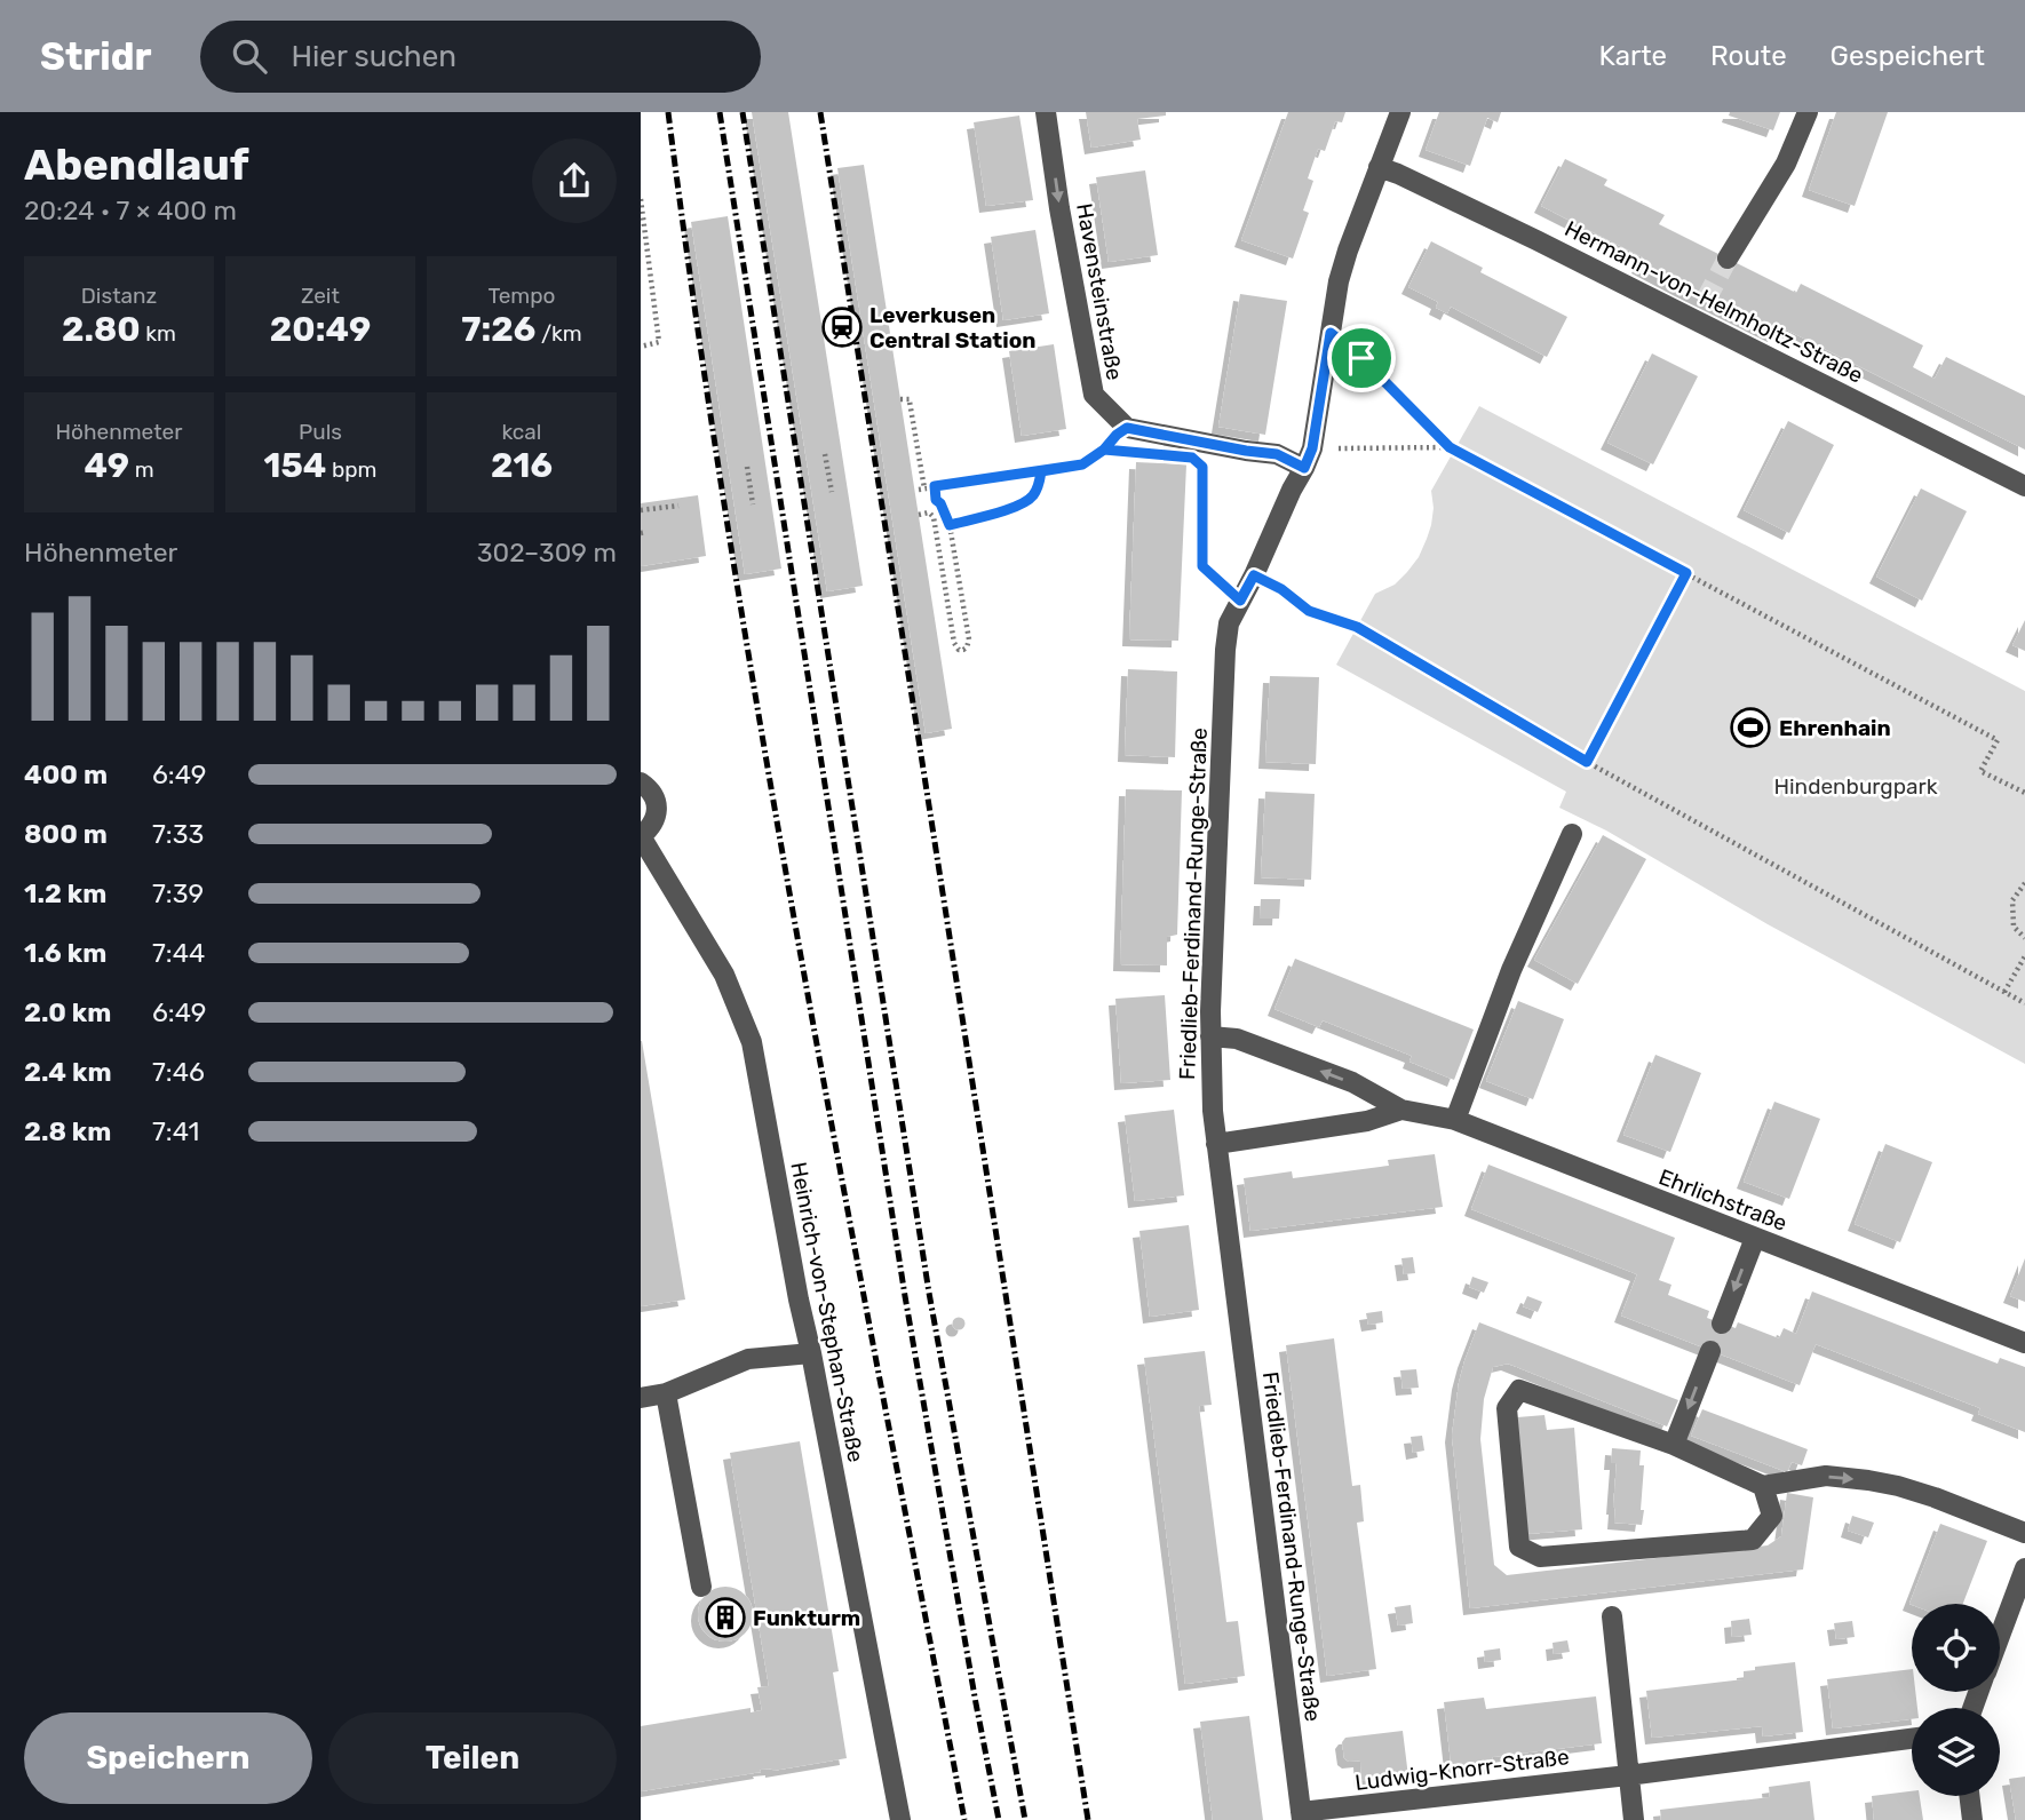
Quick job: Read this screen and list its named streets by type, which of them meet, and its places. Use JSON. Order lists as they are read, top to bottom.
{
  "streets": {
    "street": [
      "Havensteinstraße",
      "Hermann-von-Helmholtz-Straße",
      "Friedlieb-Ferdinand-Runge-Straße",
      "Ehrlichstraße",
      "Heinrich-von-Stephan-Straße",
      "Ludwig-Knorr-Straße"
    ]
  },
  "crossings": [
    ["Hermann-von-Helmholtz-Straße", "Friedlieb-Ferdinand-Runge-Straße"],
    ["Friedlieb-Ferdinand-Runge-Straße", "Ehrlichstraße"],
    ["Friedlieb-Ferdinand-Runge-Straße", "Ludwig-Knorr-Straße"]
  ],
  "one_way": ["Havensteinstraße"],
  "parks": ["Hindenburgpark"],
  "places": {
    "station": ["Leverkusen Central Station"],
    "sports": ["Ehrenhain"],
    "building": ["Funkturm"]
  },
  "page": {
    "header": "Stridr",
    "search": "Hier suchen",
    "nav": ["Karte", "Route", "Gespeichert"],
    "heading": ["Abendlauf", "20:24 · 7 × 400 m"],
    "stats": [
      ["Distanz", "2.80 km"],
      ["Zeit", "20:49"],
      ["Tempo", "7:26 /km"],
      ["Höhenmeter", "49 m"],
      ["Puls", "154 bpm"],
      ["kcal", "216"]
    ],
    "chart": ["Höhenmeter", "302–309 m"],
    "list": [
      {
        "name": "400 m",
        "note": "6:49"
      },
      {
        "name": "800 m",
        "note": "7:33"
      },
      {
        "name": "1.2 km",
        "note": "7:39"
      },
      {
        "name": "1.6 km",
        "note": "7:44"
      },
      {
        "name": "2.0 km",
        "note": "6:49"
      },
      {
        "name": "2.4 km",
        "note": "7:46"
      },
      {
        "name": "2.8 km",
        "note": "7:41"
      }
    ],
    "buttons": ["Speichern", "Teilen"]
  }
}
